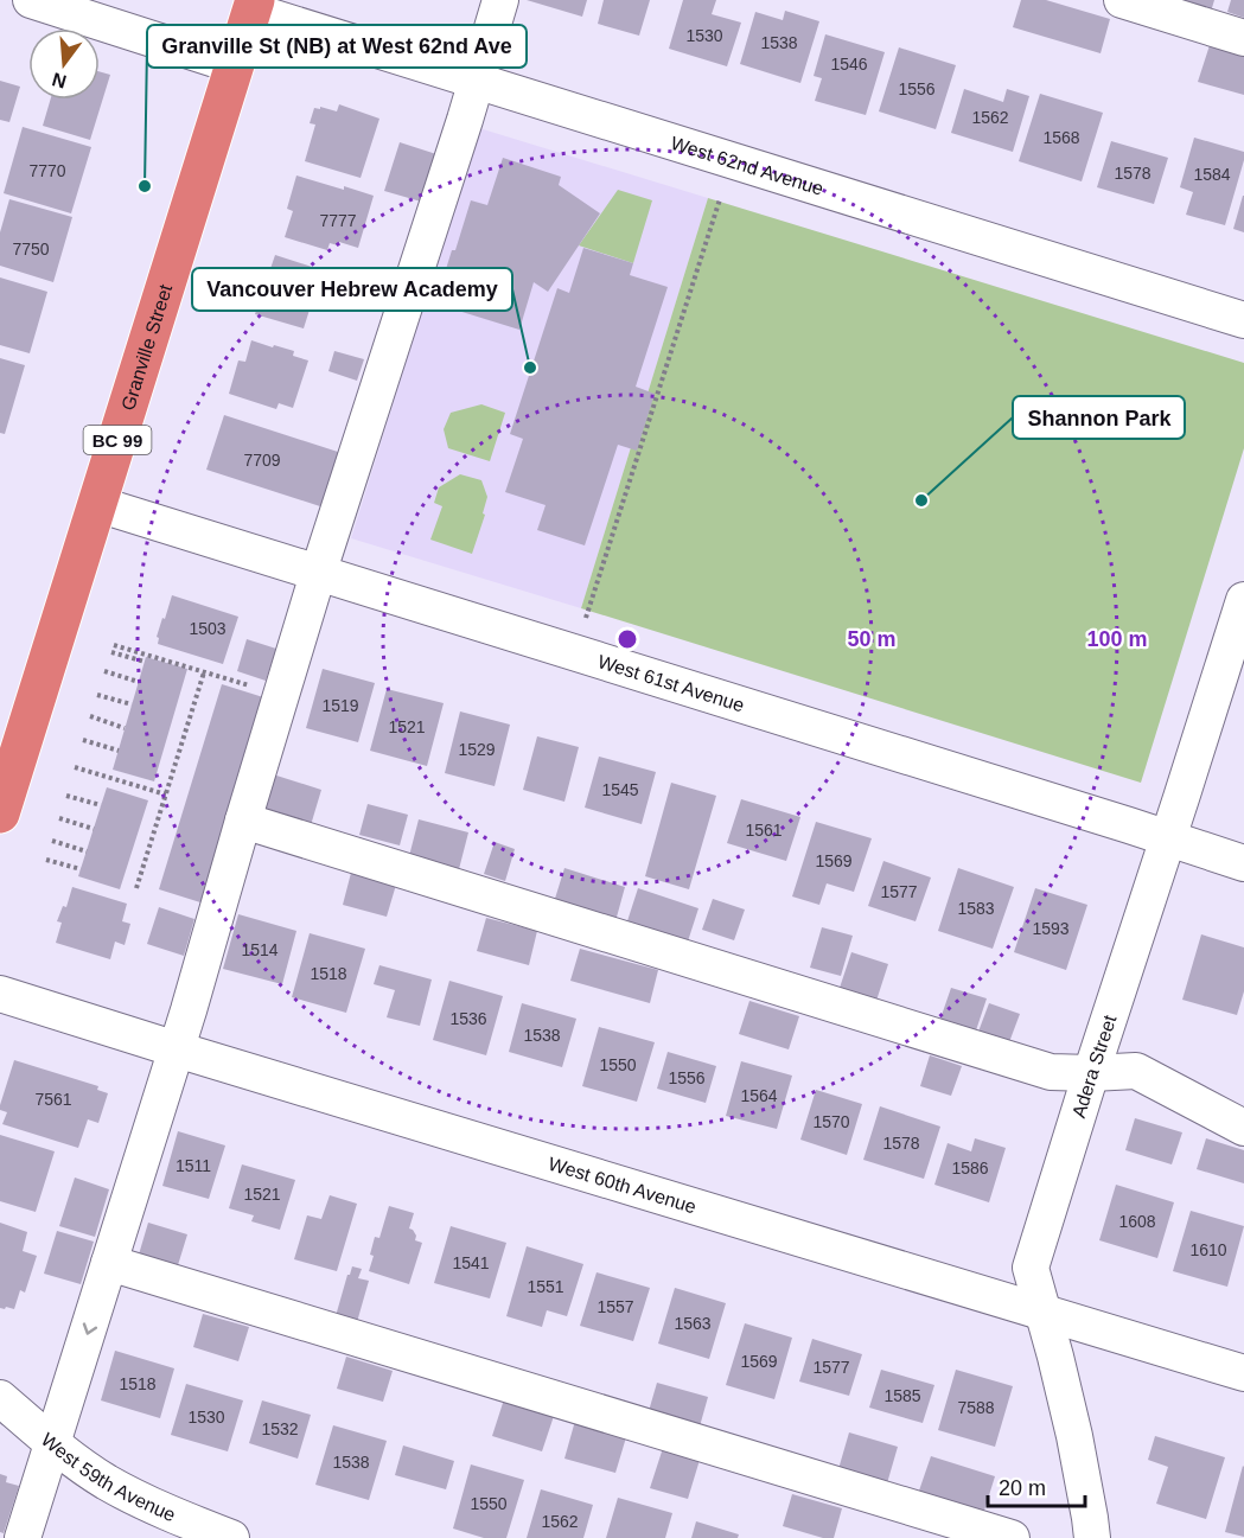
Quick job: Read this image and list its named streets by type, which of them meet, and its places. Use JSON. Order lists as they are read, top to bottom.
{
  "streets": {
    "highway": ["Granville Street", "BC 99"],
    "street": [
      "West 62nd Avenue",
      "West 61st Avenue",
      "Adera Street",
      "West 60th Avenue",
      "West 59th Avenue"
    ]
  },
  "crossings": [
    ["West 62nd Avenue", "Granville Street"],
    ["Granville Street", "West 61st Avenue"],
    ["West 61st Avenue", "Adera Street"],
    ["Adera Street", "West 60th Avenue"]
  ],
  "places": ["Granville St (NB) at West 62nd Ave", "Vancouver Hebrew Academy", "Shannon Park"],
  "house_numbers": [
    "1530",
    "1538",
    "1546",
    "1556",
    "1562",
    "1568",
    "7770",
    "1578",
    "1584",
    "7777",
    "7750",
    "7709",
    "1503",
    "1519",
    "1521",
    "1529",
    "1545",
    "1561",
    "1569",
    "1577",
    "1583",
    "1593",
    "1514",
    "1518",
    "1536",
    "1538",
    "1550",
    "1556",
    "1564",
    "7561",
    "1570",
    "1578",
    "1511",
    "1586",
    "1521",
    "1608",
    "1610",
    "1541",
    "1551",
    "1557",
    "1563",
    "1569",
    "1577",
    "1518",
    "1585",
    "7588",
    "1530",
    "1532",
    "1538",
    "1550",
    "1562"
  ],
  "scale_bar": "20 m",
  "north": "bottom",
  "rings": ["50 m", "100 m"]
}
